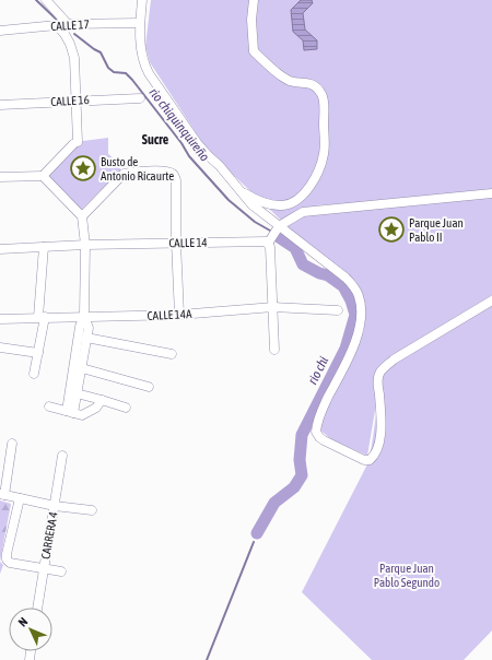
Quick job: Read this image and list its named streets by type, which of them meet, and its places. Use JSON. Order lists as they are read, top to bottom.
{
  "streets": {
    "street": [
      "CALLE 17",
      "CALLE 16",
      "CALLE 14",
      "CALLE 14A",
      "CARRERA 4"
    ]
  },
  "districts": ["Sucre"],
  "water": ["rio chiquinquireño", "rio chi"],
  "parks": ["Parque Juan Pablo Segundo"],
  "places": {
    "place": ["Busto de Antonio Ricaurte", "Parque Juan Pablo II"]
  },
  "north": "top left"
}
